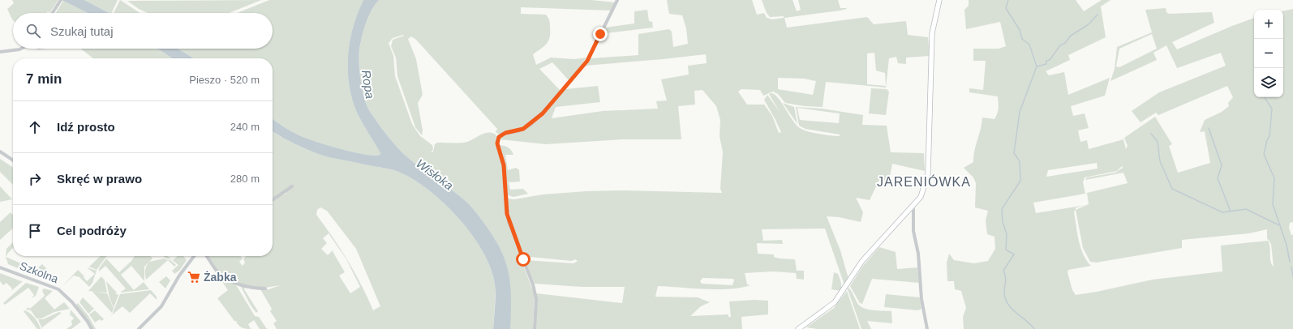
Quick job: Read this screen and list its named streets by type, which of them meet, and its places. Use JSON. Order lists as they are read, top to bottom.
{
  "streets": {
    "street": ["Szkolna"]
  },
  "districts": ["JARENIÓWKA"],
  "water": ["Ropa", "Wisłoka"],
  "places": {
    "supermarket": ["Żabka"]
  },
  "page": {
    "map_buttons": ["+", "−"],
    "search": "Szukaj tutaj",
    "heading": ["7 min", "Pieszo · 520 m"],
    "list": [
      ["Idź prosto", "240 m"],
      ["Skręć w prawo", "280 m"],
      "Cel podróży"
    ]
  }
}
